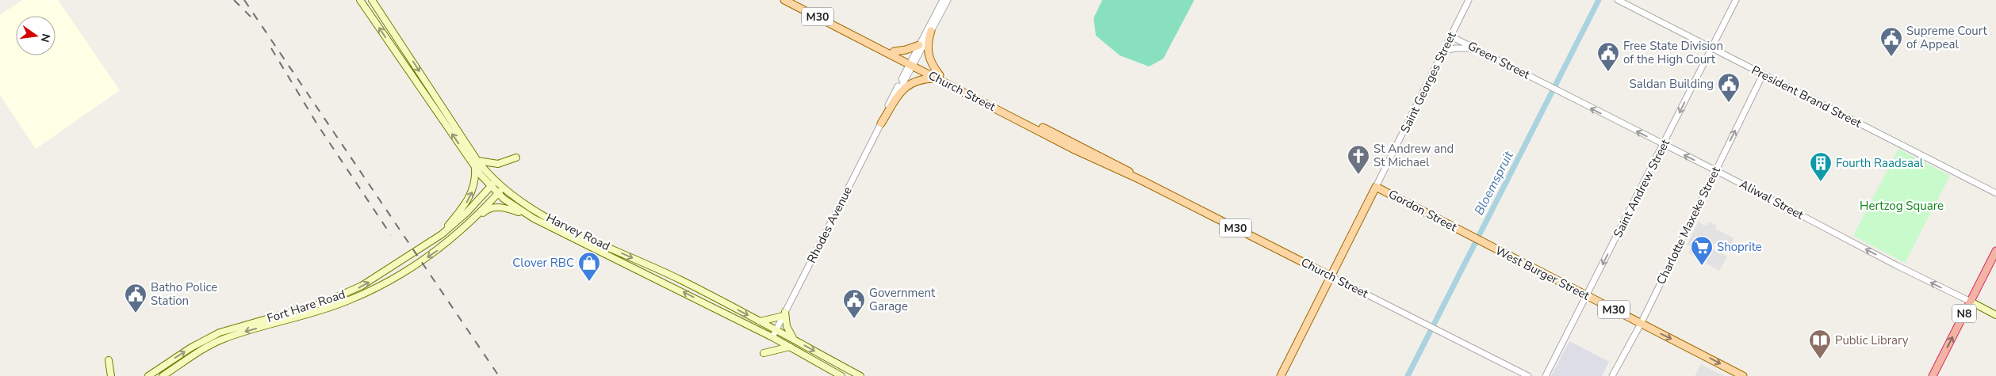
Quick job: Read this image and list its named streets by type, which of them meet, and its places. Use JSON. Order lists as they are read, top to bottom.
{
  "streets": {
    "highway": ["N8"],
    "main road": [
      "M30",
      "Saint Georges Street",
      "Church Street",
      "Aliwal Street",
      "Gordon Street",
      "Harvey Road",
      "West Burger Street",
      "Fort Hare Road"
    ],
    "street": [
      "Green Street",
      "President Brand Street",
      "Saint Andrew Street",
      "Rhodes Avenue",
      "Charlotte Maxeke Street"
    ]
  },
  "crossings": [
    ["Green Street", "Saint Georges Street"],
    ["Green Street", "Aliwal Street"],
    ["Saint Georges Street", "Church Street"],
    ["Saint Georges Street", "Gordon Street"],
    ["Church Street", "Rhodes Avenue"],
    ["President Brand Street", "Saint Andrew Street"],
    ["President Brand Street", "Charlotte Maxeke Street"],
    ["Saint Andrew Street", "Aliwal Street"],
    ["Saint Andrew Street", "West Burger Street"],
    ["Aliwal Street", "Charlotte Maxeke Street"],
    ["Aliwal Street", "N8"],
    ["Gordon Street", "West Burger Street"],
    ["Rhodes Avenue", "Harvey Road"],
    ["Charlotte Maxeke Street", "West Burger Street"],
    ["Harvey Road", "Fort Hare Road"]
  ],
  "one_way": ["Saint Andrew Street", "Aliwal Street", "West Burger Street"],
  "water": ["Bloemspruit"],
  "parks": ["Hertzog Square"],
  "places": {
    "public building": [
      "Supreme Court of Appeal",
      "Free State Division of the High Court",
      "Saldan Building",
      "Batho Police Station",
      "Government Garage"
    ],
    "church": ["St Andrew and St Michael"],
    "building": ["Fourth Raadsaal"],
    "supermarket": ["Shoprite"],
    "shop": ["Clover RBC"],
    "library": ["Public Library"]
  },
  "north": "right"
}
